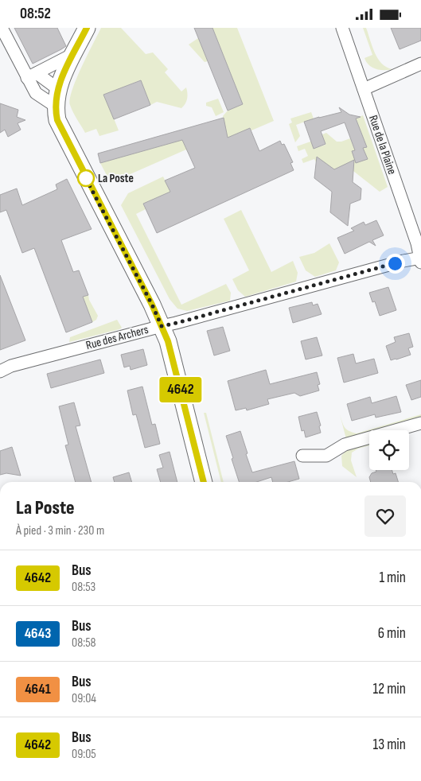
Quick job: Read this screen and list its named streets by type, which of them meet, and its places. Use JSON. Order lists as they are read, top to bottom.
{
  "streets": {
    "street": ["Rue de la Plaine", "Rue des Archers"]
  },
  "crossings": [
    ["Rue de la Plaine", "Rue des Archers"]
  ],
  "places": ["La Poste"],
  "lines": ["bus line 4642"],
  "page": {
    "status": "08:52",
    "on_map": "4642",
    "heading": ["La Poste", "À pied · 3 min · 230 m"],
    "list": [
      {
        "mark": "4642",
        "name": "Bus",
        "note": "08:53",
        "value": "1 min"
      },
      {
        "mark": "4643",
        "name": "Bus",
        "note": "08:58",
        "value": "6 min"
      },
      {
        "mark": "4641",
        "name": "Bus",
        "note": "09:04",
        "value": "12 min"
      },
      {
        "mark": "4642",
        "name": "Bus",
        "note": "09:05",
        "value": "13 min"
      }
    ]
  }
}
